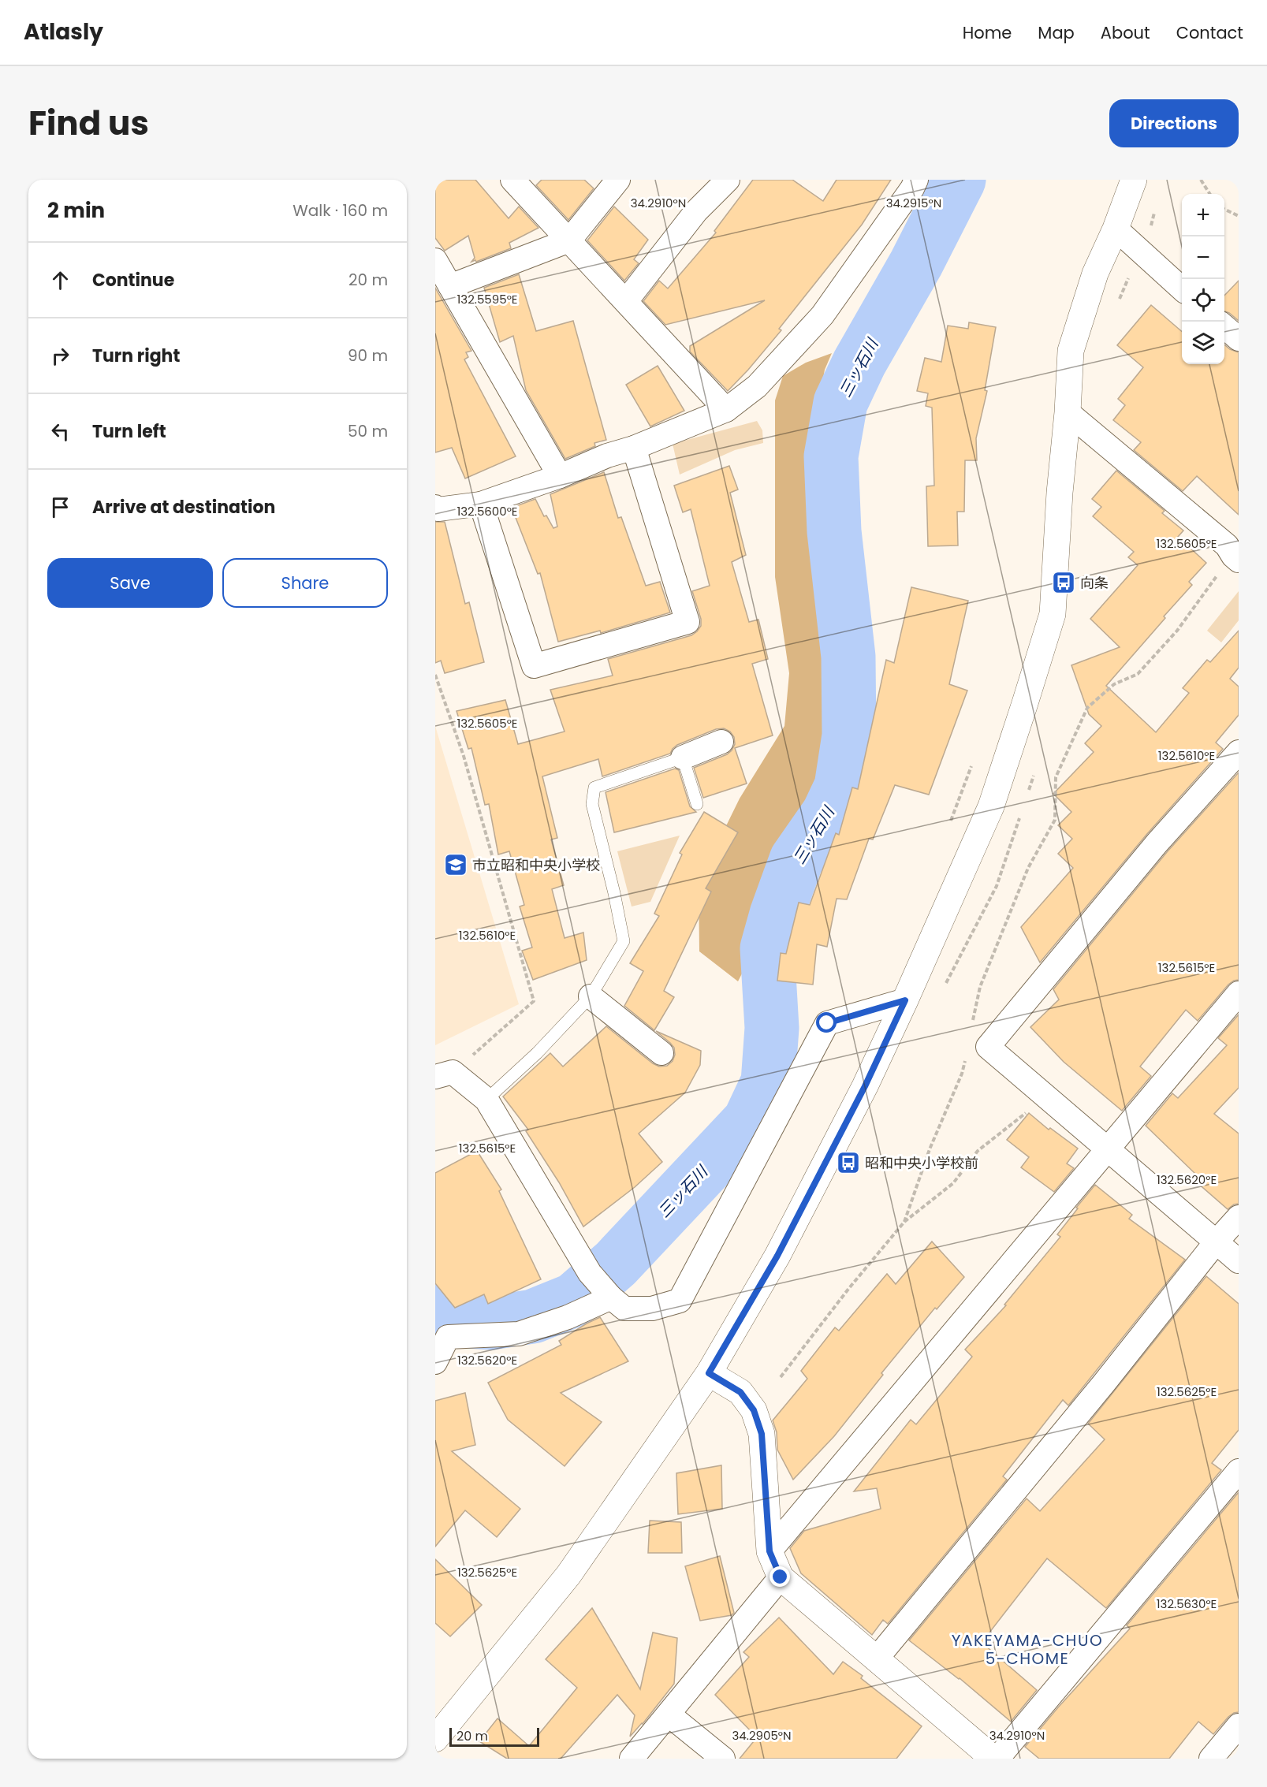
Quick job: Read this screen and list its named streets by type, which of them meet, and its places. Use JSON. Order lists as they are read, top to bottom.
{
  "districts": ["YAKEYAMA-CHUO 5-CHOME"],
  "water": ["三ッ石川"],
  "places": {
    "bus stop": ["向条", "昭和中央小学校前"],
    "school or university": ["市立昭和中央小学校"]
  },
  "scale_bar": "20 m",
  "page": {
    "header": "Atlasly",
    "nav": [
      "Home",
      "Map",
      "About",
      "Contact"
    ],
    "title": "Find us",
    "buttons": [
      "Directions",
      ["Save", "Share"]
    ],
    "heading": ["2 min", "Walk · 160 m"],
    "map_buttons": ["+", "−"],
    "list": [
      ["Continue", "20 m"],
      ["Turn right", "90 m"],
      ["Turn left", "50 m"],
      "Arrive at destination"
    ],
    "scale": "20 m"
  },
  "coordinates": [
    "34.2910°N",
    "34.2915°N",
    "132.5595°E",
    "132.5600°E",
    "132.5605°E",
    "132.5610°E",
    "132.5615°E",
    "132.5620°E",
    "132.5625°E",
    "132.5630°E",
    "34.2905°N"
  ]
}
